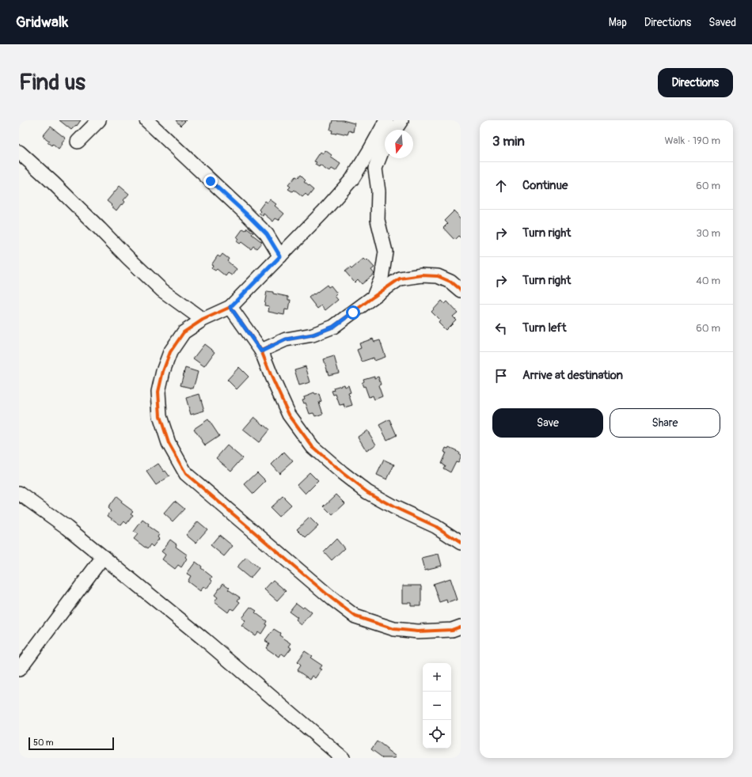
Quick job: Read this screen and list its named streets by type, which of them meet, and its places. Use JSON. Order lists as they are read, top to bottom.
{
  "scale_bar": "50 m",
  "north": "bottom",
  "page": {
    "header": "Gridwalk",
    "nav": ["Map", "Directions", "Saved"],
    "buttons": [
      "Directions",
      ["Save", "Share"]
    ],
    "title": "Find us",
    "heading": ["3 min", "Walk · 190 m"],
    "list": [
      ["Continue", "60 m"],
      ["Turn right", "30 m"],
      ["Turn right", "40 m"],
      ["Turn left", "60 m"],
      "Arrive at destination"
    ],
    "map_buttons": ["+", "−"],
    "scale": "50 m"
  }
}
